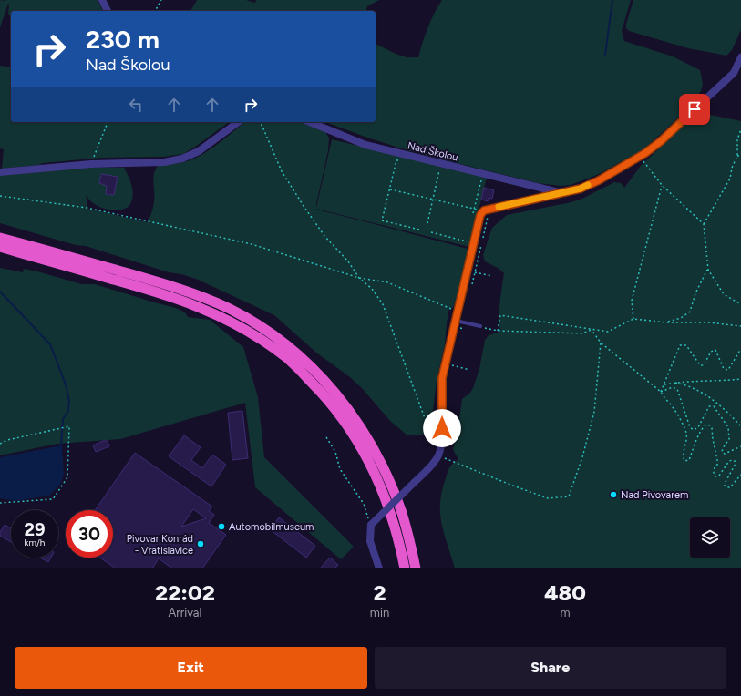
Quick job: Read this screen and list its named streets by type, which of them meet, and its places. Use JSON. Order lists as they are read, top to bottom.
{
  "streets": {
    "street": ["Nad Školou"]
  },
  "places": ["Nad Pivovarem", "Automobilmuseum", "Pivovar Konrád - Vratislavice"],
  "page": {
    "turn": ["230 m", "Nad Školou"],
    "speed": "29 km/h",
    "limit": "30",
    "eta": [
      "22:02",
      "Arrival",
      "2",
      "min",
      "480",
      "m"
    ],
    "buttons": ["Exit", "Share"]
  }
}
